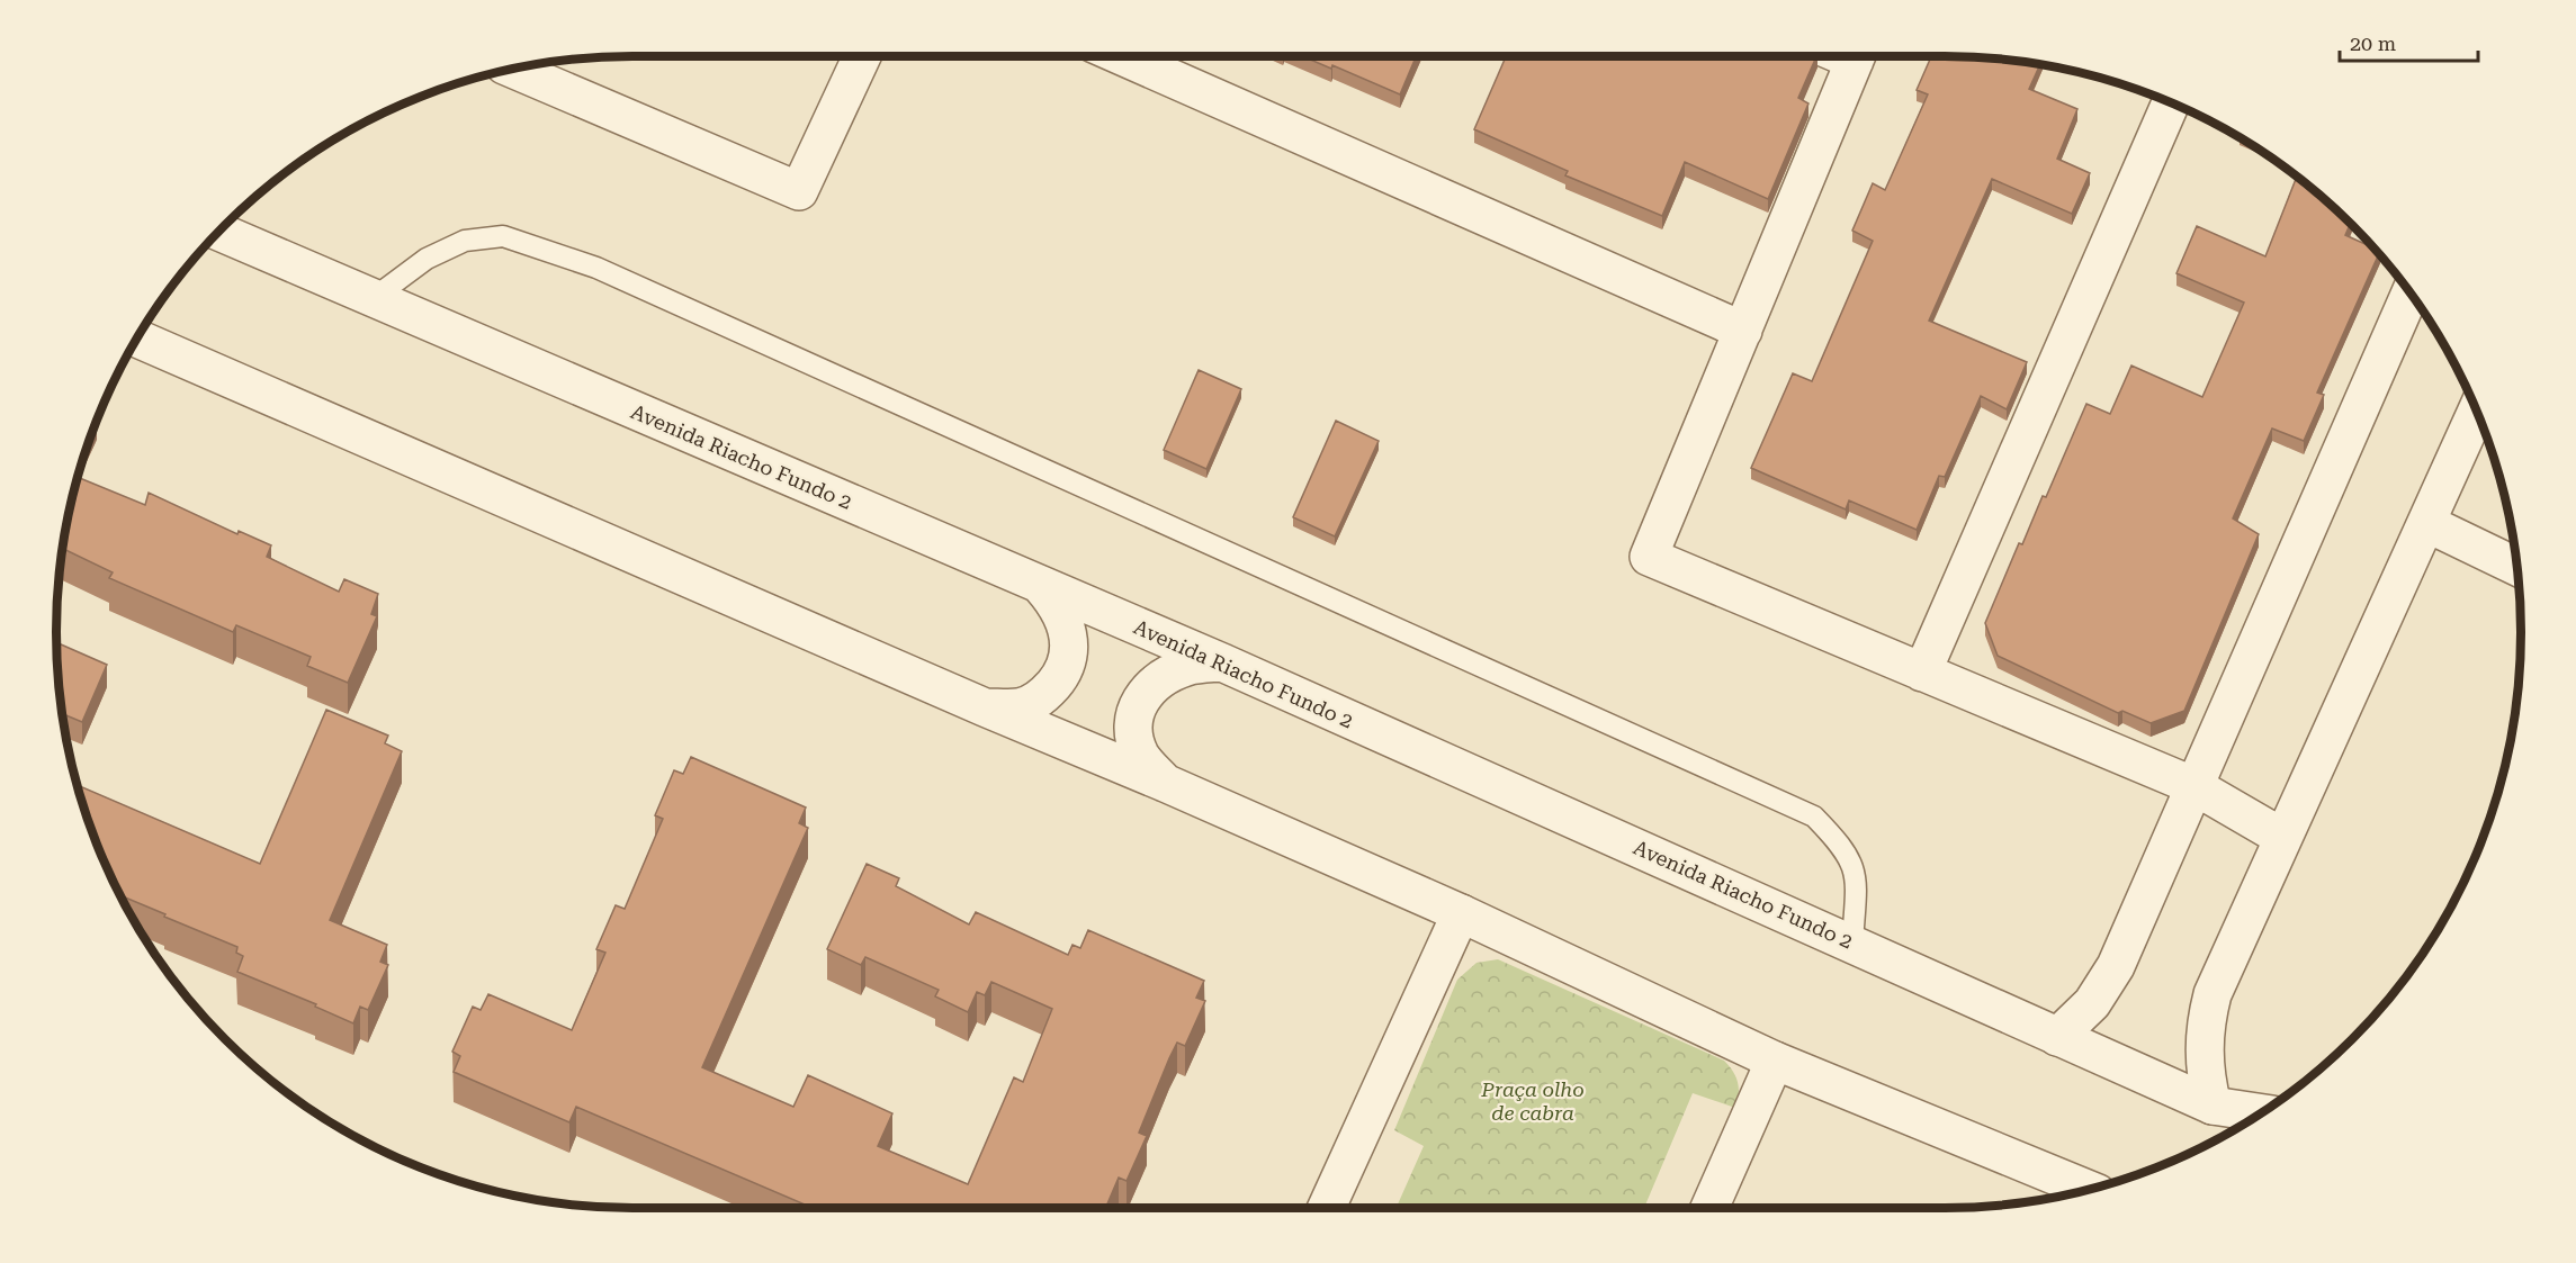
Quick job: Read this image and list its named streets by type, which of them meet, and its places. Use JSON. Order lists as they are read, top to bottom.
{
  "streets": {
    "street": ["Avenida Riacho Fundo 2"]
  },
  "parks": ["Praça olho de cabra"],
  "scale_bar": "20 m"
}
